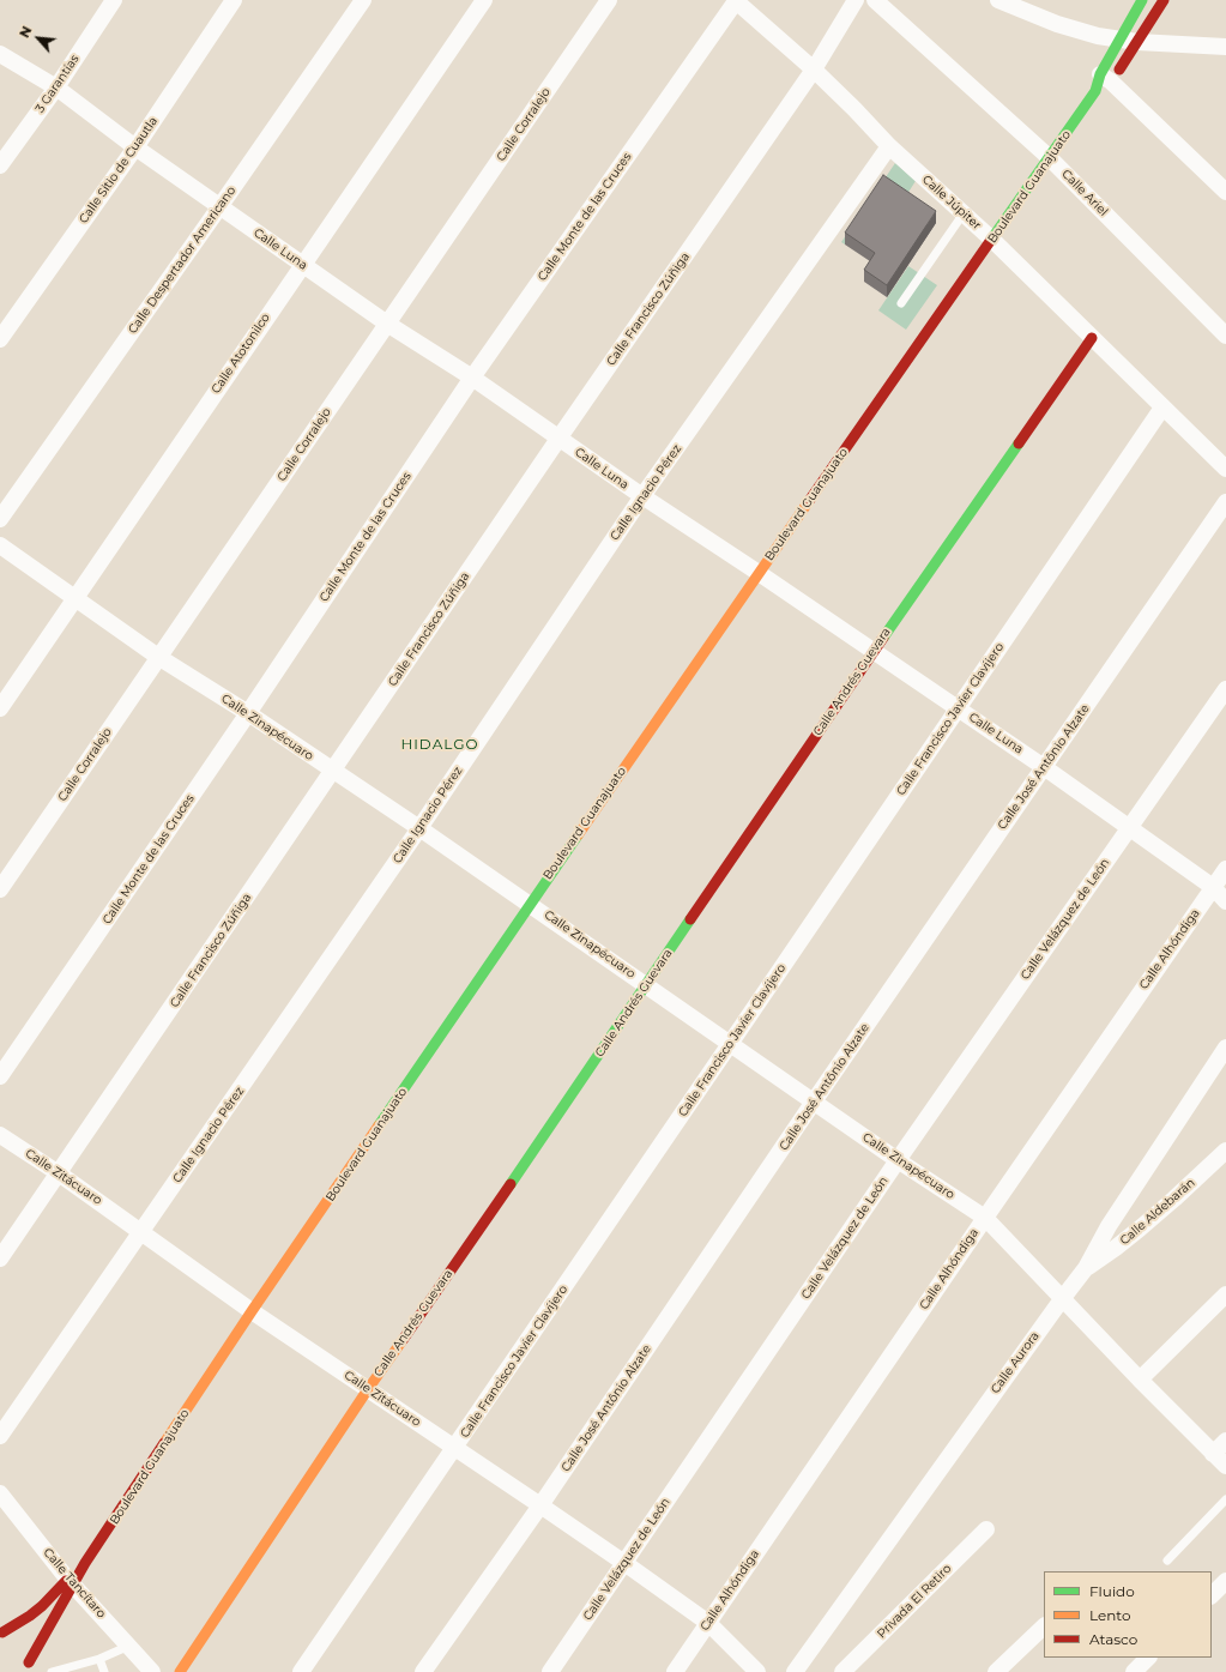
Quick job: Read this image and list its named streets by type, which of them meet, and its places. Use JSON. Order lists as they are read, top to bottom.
{
  "streets": {
    "street": [
      "3 Garantías",
      "Calle Corralejo",
      "Calle Sitio de Cuautla",
      "Boulevard Guanajuato",
      "Calle Ariel",
      "Calle Júpiter",
      "Calle Monte de las Cruces",
      "Calle Luna",
      "Calle Despertador Americano",
      "Calle Francisco Zúñiga",
      "Calle Atotonilco",
      "Calle Ignacio Pérez",
      "Calle Andrés Guevara",
      "Calle Francisco Javier Clavijero",
      "Calle Zinapécuaro",
      "Calle José Antônio Alzate",
      "Calle Velázquez de León",
      "Calle Alhóndiga",
      "Calle Zitácuaro",
      "Calle Aldebarán",
      "Calle Aurora",
      "Calle Tancítaro",
      "Privada El Retiro"
    ]
  },
  "crossings": [
    ["3 Garantías", "Calle Luna"],
    ["Calle Corralejo", "Calle Luna"],
    ["Calle Corralejo", "Calle Zinapécuaro"],
    ["Calle Sitio de Cuautla", "Calle Luna"],
    ["Boulevard Guanajuato", "Calle Ariel"],
    ["Boulevard Guanajuato", "Calle Júpiter"],
    ["Boulevard Guanajuato", "Calle Luna"],
    ["Boulevard Guanajuato", "Calle Zinapécuaro"],
    ["Boulevard Guanajuato", "Calle Zitácuaro"],
    ["Boulevard Guanajuato", "Calle Tancítaro"],
    ["Calle Júpiter", "Calle Monte de las Cruces"],
    ["Calle Júpiter", "Calle Francisco Zúñiga"],
    ["Calle Júpiter", "Calle Ignacio Pérez"],
    ["Calle Júpiter", "Calle Andrés Guevara"],
    ["Calle Júpiter", "Calle Francisco Javier Clavijero"],
    ["Calle Monte de las Cruces", "Calle Luna"],
    ["Calle Monte de las Cruces", "Calle Zinapécuaro"],
    ["Calle Luna", "Calle Despertador Americano"],
    ["Calle Luna", "Calle Francisco Zúñiga"],
    ["Calle Luna", "Calle Atotonilco"],
    ["Calle Luna", "Calle Ignacio Pérez"],
    ["Calle Luna", "Calle Andrés Guevara"],
    ["Calle Luna", "Calle Francisco Javier Clavijero"],
    ["Calle Luna", "Calle José Antônio Alzate"],
    ["Calle Luna", "Calle Velázquez de León"],
    ["Calle Luna", "Calle Alhóndiga"],
    ["Calle Francisco Zúñiga", "Calle Zinapécuaro"],
    ["Calle Francisco Zúñiga", "Calle Zitácuaro"],
    ["Calle Atotonilco", "Calle Zinapécuaro"],
    ["Calle Ignacio Pérez", "Calle Zinapécuaro"],
    ["Calle Ignacio Pérez", "Calle Zitácuaro"],
    ["Calle Andrés Guevara", "Calle Zinapécuaro"],
    ["Calle Andrés Guevara", "Calle Zitácuaro"],
    ["Calle Francisco Javier Clavijero", "Calle Zinapécuaro"],
    ["Calle Francisco Javier Clavijero", "Calle Zitácuaro"],
    ["Calle Zinapécuaro", "Calle José Antônio Alzate"],
    ["Calle Zinapécuaro", "Calle Velázquez de León"],
    ["Calle Zinapécuaro", "Calle Alhóndiga"],
    ["Calle Zinapécuaro", "Calle Aurora"],
    ["Calle José Antônio Alzate", "Calle Zitácuaro"],
    ["Calle Velázquez de León", "Calle Zitácuaro"],
    ["Calle Alhóndiga", "Calle Zitácuaro"],
    ["Calle Aldebarán", "Calle Aurora"]
  ],
  "districts": ["HIDALGO"],
  "legend": ["Fluido", "Lento", "Atasco"],
  "north": "top left"
}
